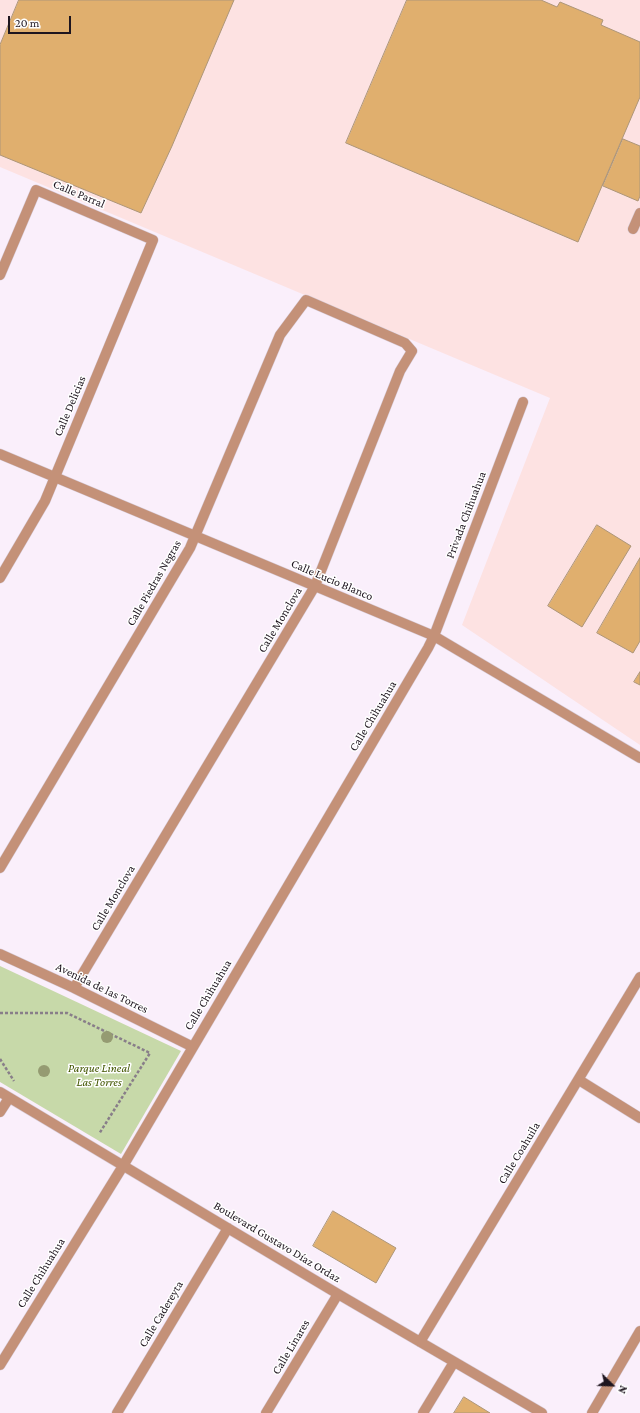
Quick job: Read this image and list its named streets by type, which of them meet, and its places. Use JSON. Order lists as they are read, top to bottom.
{
  "streets": {
    "street": [
      "Calle Parral",
      "Calle Delicias",
      "Privada Chihuahua",
      "Calle Lucio Blanco",
      "Calle Piedras Negras",
      "Calle Monclova",
      "Calle Chihuahua",
      "Avenida de las Torres",
      "Calle Coahuila",
      "Boulevard Gustavo Díaz Ordaz",
      "Calle Cadereyta",
      "Calle Linares"
    ]
  },
  "crossings": [
    ["Calle Parral", "Calle Delicias"],
    ["Calle Delicias", "Calle Lucio Blanco"],
    ["Privada Chihuahua", "Calle Lucio Blanco"],
    ["Privada Chihuahua", "Calle Chihuahua"],
    ["Calle Lucio Blanco", "Calle Piedras Negras"],
    ["Calle Lucio Blanco", "Calle Monclova"],
    ["Calle Lucio Blanco", "Calle Chihuahua"],
    ["Calle Piedras Negras", "Calle Monclova"],
    ["Calle Monclova", "Avenida de las Torres"],
    ["Calle Chihuahua", "Avenida de las Torres"],
    ["Calle Chihuahua", "Boulevard Gustavo Díaz Ordaz"],
    ["Calle Coahuila", "Boulevard Gustavo Díaz Ordaz"],
    ["Boulevard Gustavo Díaz Ordaz", "Calle Cadereyta"],
    ["Boulevard Gustavo Díaz Ordaz", "Calle Linares"]
  ],
  "parks": ["Parque Lineal Las Torres"],
  "scale_bar": "20 m",
  "north": "bottom right"
}
